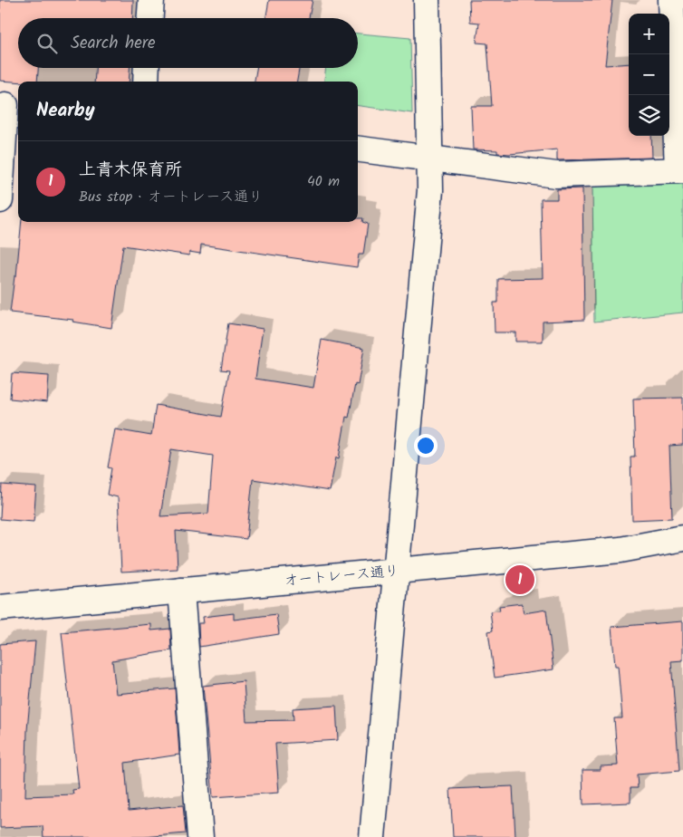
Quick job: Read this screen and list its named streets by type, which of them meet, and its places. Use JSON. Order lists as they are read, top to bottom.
{
  "streets": {
    "street": ["オートレース通り"]
  },
  "page": {
    "map_buttons": ["+", "−"],
    "search": "Search here",
    "heading": "Nearby",
    "list": [
      {
        "mark": "1",
        "name": "上青木保育所",
        "note": "Bus stop · オートレース通り",
        "value": "40 m"
      }
    ],
    "pins": "1"
  }
}
